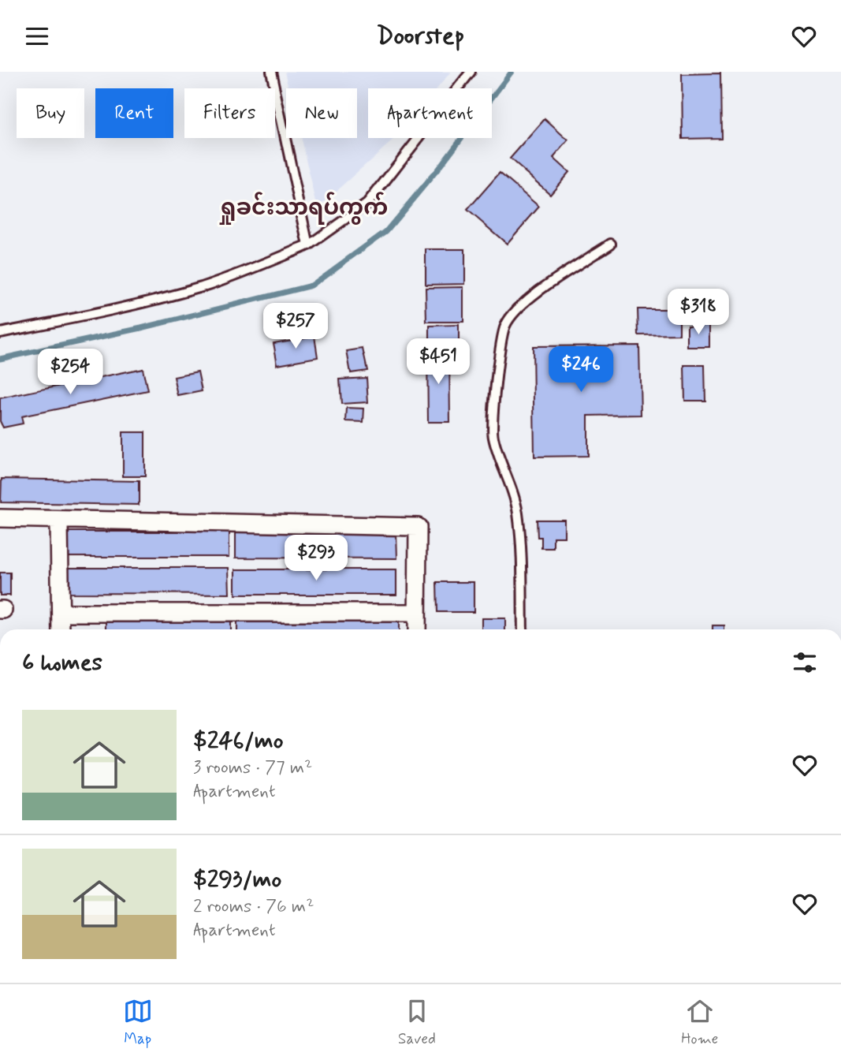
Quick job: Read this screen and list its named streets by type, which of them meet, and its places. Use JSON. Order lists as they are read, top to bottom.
{
  "districts": ["ရှုခင်းသာရပ်ကွက်"],
  "page": {
    "header": "Doorstep",
    "chip": [
      "Buy",
      "Rent",
      "Filters",
      "New",
      "Apartment"
    ],
    "price": [
      "$318",
      "$257",
      "$451",
      "$246",
      "$254",
      "$293"
    ],
    "heading": "6 homes",
    "list": [
      {
        "name": "$246/mo",
        "note": "3 rooms · 77 m² · Apartment"
      },
      {
        "name": "$293/mo",
        "note": "2 rooms · 76 m² · Apartment"
      }
    ],
    "tabs": ["Map", "Saved", "Home"]
  }
}
